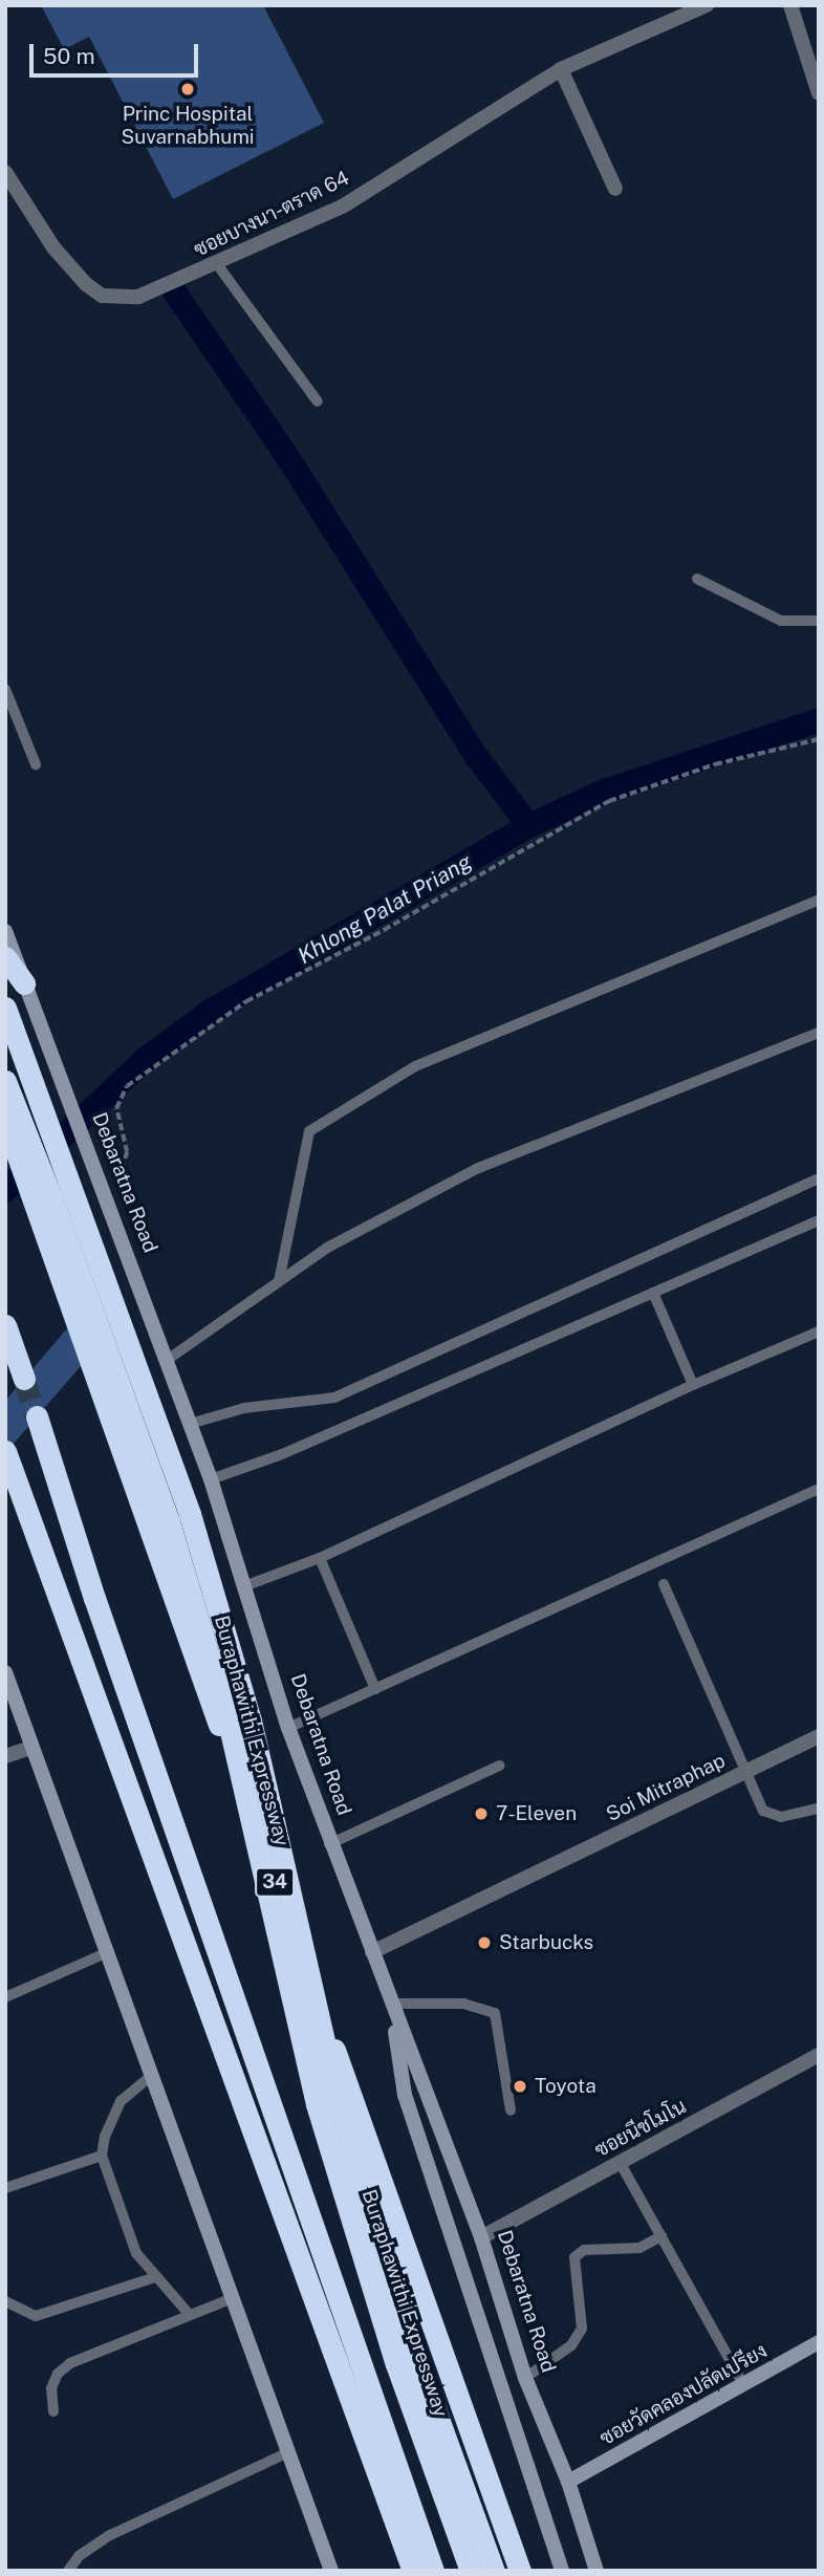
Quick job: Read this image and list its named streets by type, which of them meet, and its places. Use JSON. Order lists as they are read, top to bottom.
{
  "streets": {
    "highway": ["Buraphawithi Expressway", "34"],
    "main road": ["Debaratna Road", "ซอยวัดคลองปลัดเปรียง"],
    "street": ["ซอยบางนา-ตราด 64", "Soi Mitraphap", "ซอยนีชโมโน"]
  },
  "crossings": [
    ["Debaratna Road", "Soi Mitraphap"],
    ["Debaratna Road", "ซอยนีชโมโน"],
    ["Debaratna Road", "ซอยวัดคลองปลัดเปรียง"],
    ["Buraphawithi Expressway", "34"]
  ],
  "water": ["Khlong Palat Priang"],
  "places": [
    "Princ Hospital Suvarnabhumi",
    "7-Eleven",
    "Starbucks",
    "Toyota"
  ],
  "scale_bar": "50 m"
}
